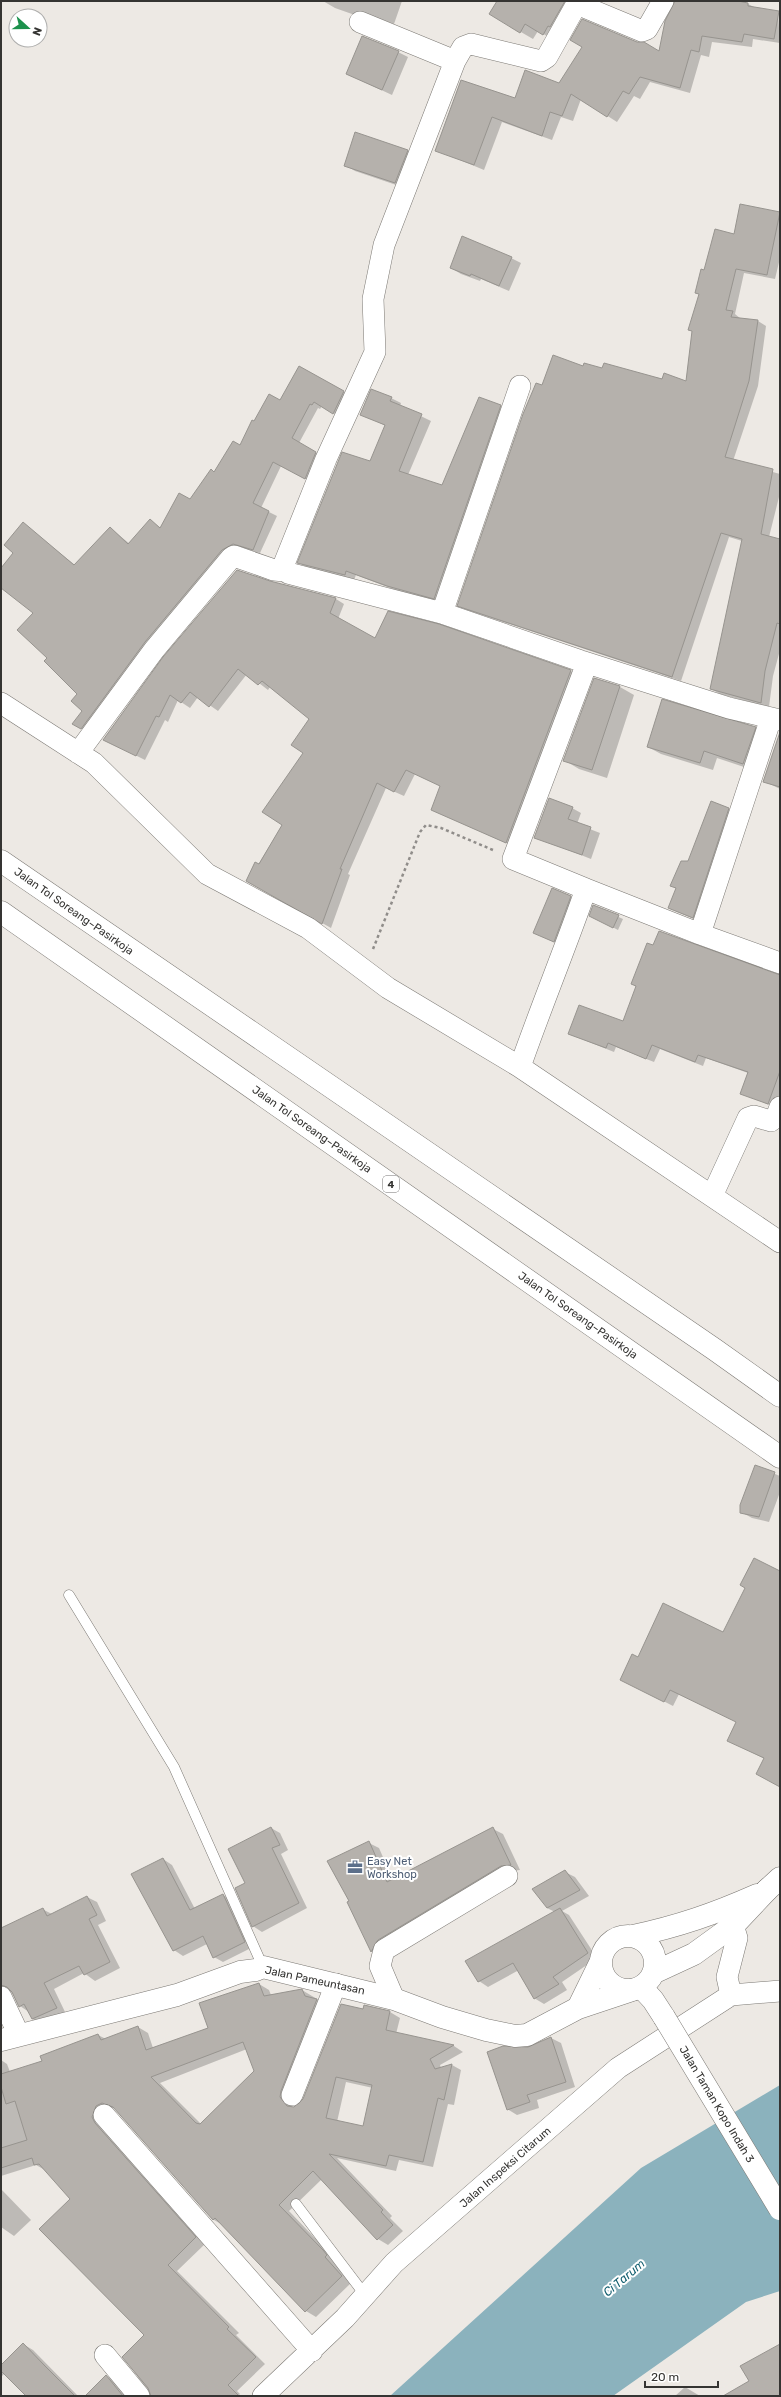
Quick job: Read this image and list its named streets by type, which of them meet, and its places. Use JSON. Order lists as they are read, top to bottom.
{
  "streets": {
    "main road": [
      "Jalan Tol Soreang–Pasirkoja",
      "4",
      "Jalan Pameuntasan",
      "Jalan Taman Kopo Indah 3"
    ],
    "street": ["Jalan Inspeksi Citarum"]
  },
  "crossings": [
    ["Jalan Pameuntasan", "Jalan Taman Kopo Indah 3"]
  ],
  "water": ["Ci Tarum"],
  "places": {
    "office": ["Easy Net Workshop"]
  },
  "scale_bar": "20 m",
  "north": "right"
}
